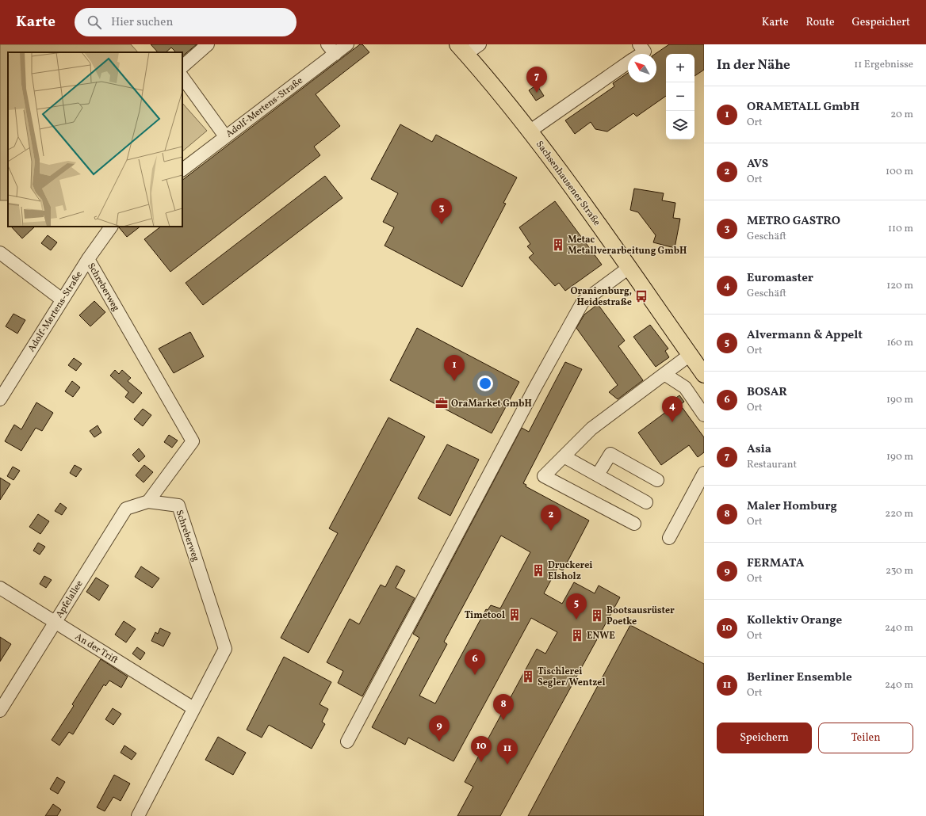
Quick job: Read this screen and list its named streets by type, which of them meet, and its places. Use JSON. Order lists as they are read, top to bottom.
{
  "streets": {
    "main road": ["Sachsenhausener Straße"],
    "street": [
      "Adolf-Mertens-Straße",
      "Schreberweg",
      "Apfelallee",
      "An der Trift"
    ]
  },
  "crossings": [
    ["Adolf-Mertens-Straße", "Schreberweg"],
    ["Schreberweg", "Apfelallee"],
    ["Schreberweg", "An der Trift"],
    ["Apfelallee", "An der Trift"]
  ],
  "places": {
    "building": [
      "Metac Metallverarbeitung GmbH",
      "Druckerei Elsholz",
      "Timetool",
      "Bootsausrüster Poetke",
      "ENWE",
      "Tischlerei Segler/Wentzel"
    ],
    "bus stop": ["Oranienburg, Heidestraße"],
    "office": ["OraMarket GmbH"]
  },
  "north": "top left",
  "page": {
    "header": "Karte",
    "search": "Hier suchen",
    "nav": ["Karte", "Route", "Gespeichert"],
    "heading": ["In der Nähe", "11 Ergebnisse"],
    "map_buttons": ["+", "−"],
    "pins": [
      "7",
      "3",
      "1",
      "4",
      "2",
      "5",
      "6",
      "8",
      "9",
      "10",
      "11"
    ],
    "list": [
      {
        "mark": "1",
        "name": "ORAMETALL GmbH",
        "note": "Ort",
        "value": "20 m"
      },
      {
        "mark": "2",
        "name": "AVS",
        "note": "Ort",
        "value": "100 m"
      },
      {
        "mark": "3",
        "name": "METRO GASTRO",
        "note": "Geschäft",
        "value": "110 m"
      },
      {
        "mark": "4",
        "name": "Euromaster",
        "note": "Geschäft",
        "value": "120 m"
      },
      {
        "mark": "5",
        "name": "Alvermann & Appelt",
        "note": "Ort",
        "value": "160 m"
      },
      {
        "mark": "6",
        "name": "BOSAR",
        "note": "Ort",
        "value": "190 m"
      },
      {
        "mark": "7",
        "name": "Asia",
        "note": "Restaurant",
        "value": "190 m"
      },
      {
        "mark": "8",
        "name": "Maler Homburg",
        "note": "Ort",
        "value": "220 m"
      },
      {
        "mark": "9",
        "name": "FERMATA",
        "note": "Ort",
        "value": "230 m"
      },
      {
        "mark": "10",
        "name": "Kollektiv Orange",
        "note": "Ort",
        "value": "240 m"
      },
      {
        "mark": "11",
        "name": "Berliner Ensemble",
        "note": "Ort",
        "value": "240 m"
      }
    ],
    "buttons": ["Speichern", "Teilen"]
  }
}
